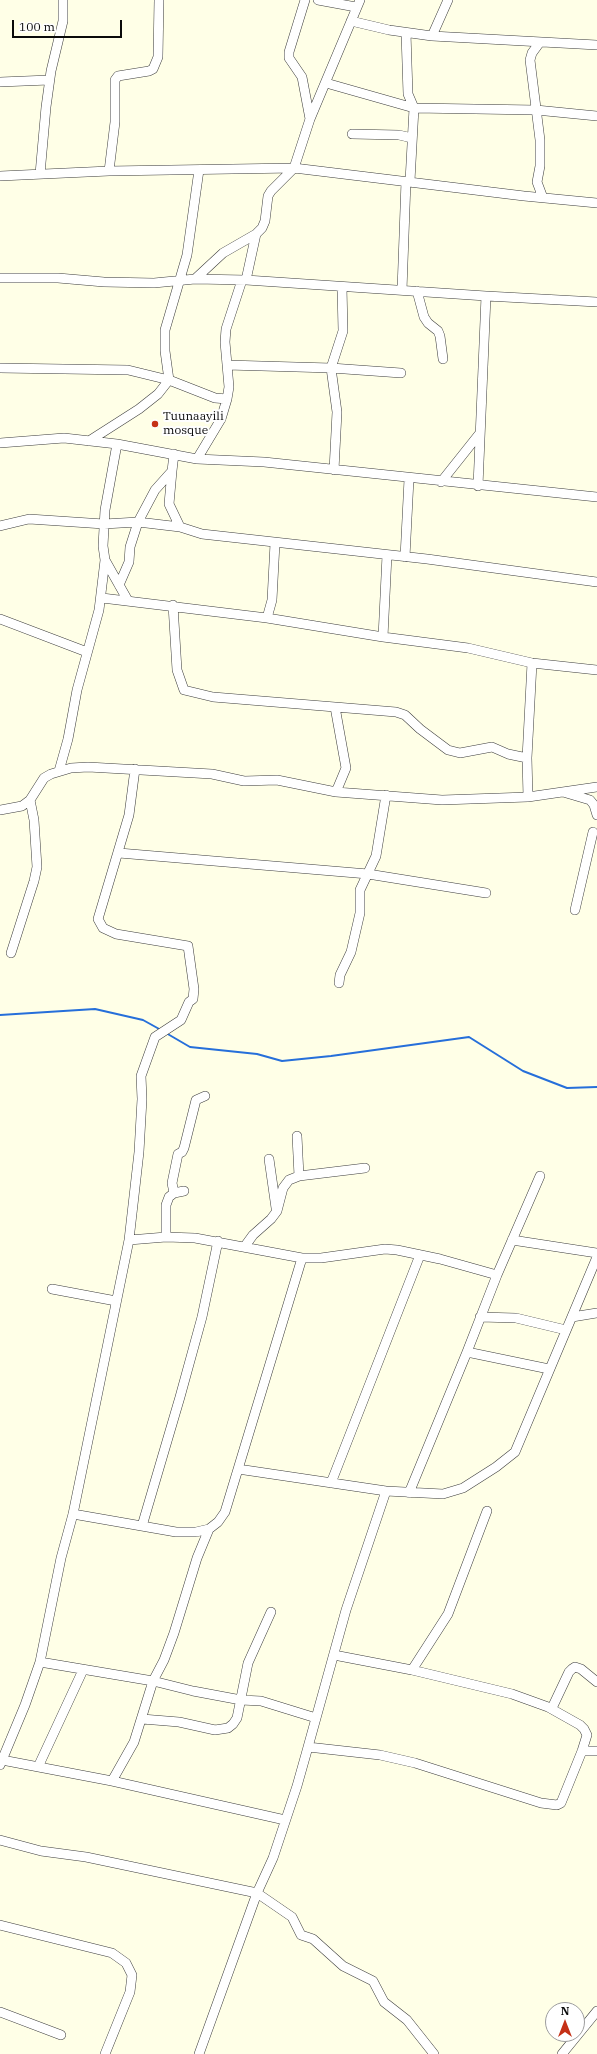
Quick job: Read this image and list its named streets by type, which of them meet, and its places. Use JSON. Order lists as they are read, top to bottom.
{
  "places": ["Tuunaayili mosque"],
  "scale_bar": "100 m",
  "north": "top"
}
